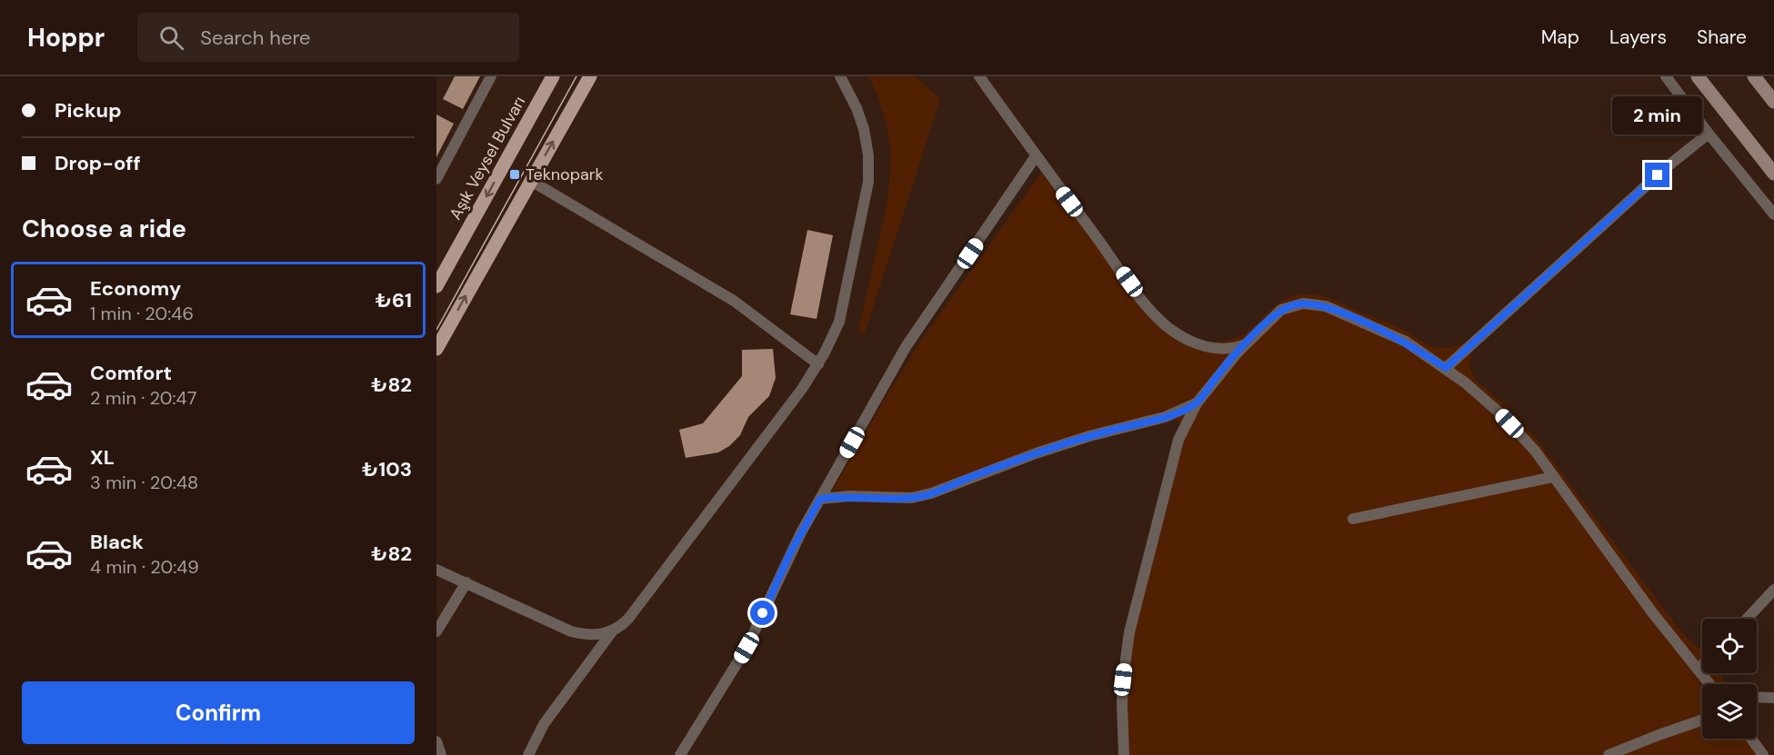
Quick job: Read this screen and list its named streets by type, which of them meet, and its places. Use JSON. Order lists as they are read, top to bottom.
{
  "streets": {
    "main road": ["Aşık Veysel Bulvarı"]
  },
  "places": {
    "transit": ["Teknopark"]
  },
  "page": {
    "header": "Hoppr",
    "search": "Search here",
    "nav": ["Map", "Layers", "Share"],
    "banner": ["Pickup", "Drop-off"],
    "bubble": "2 min",
    "heading": "Choose a ride",
    "list": [
      {
        "name": "Economy",
        "note": "1 min · 20:46",
        "value": "₺61"
      },
      {
        "name": "Comfort",
        "note": "2 min · 20:47",
        "value": "₺82"
      },
      {
        "name": "XL",
        "note": "3 min · 20:48",
        "value": "₺103"
      },
      {
        "name": "Black",
        "note": "4 min · 20:49",
        "value": "₺82"
      }
    ],
    "buttons": "Confirm"
  }
}
